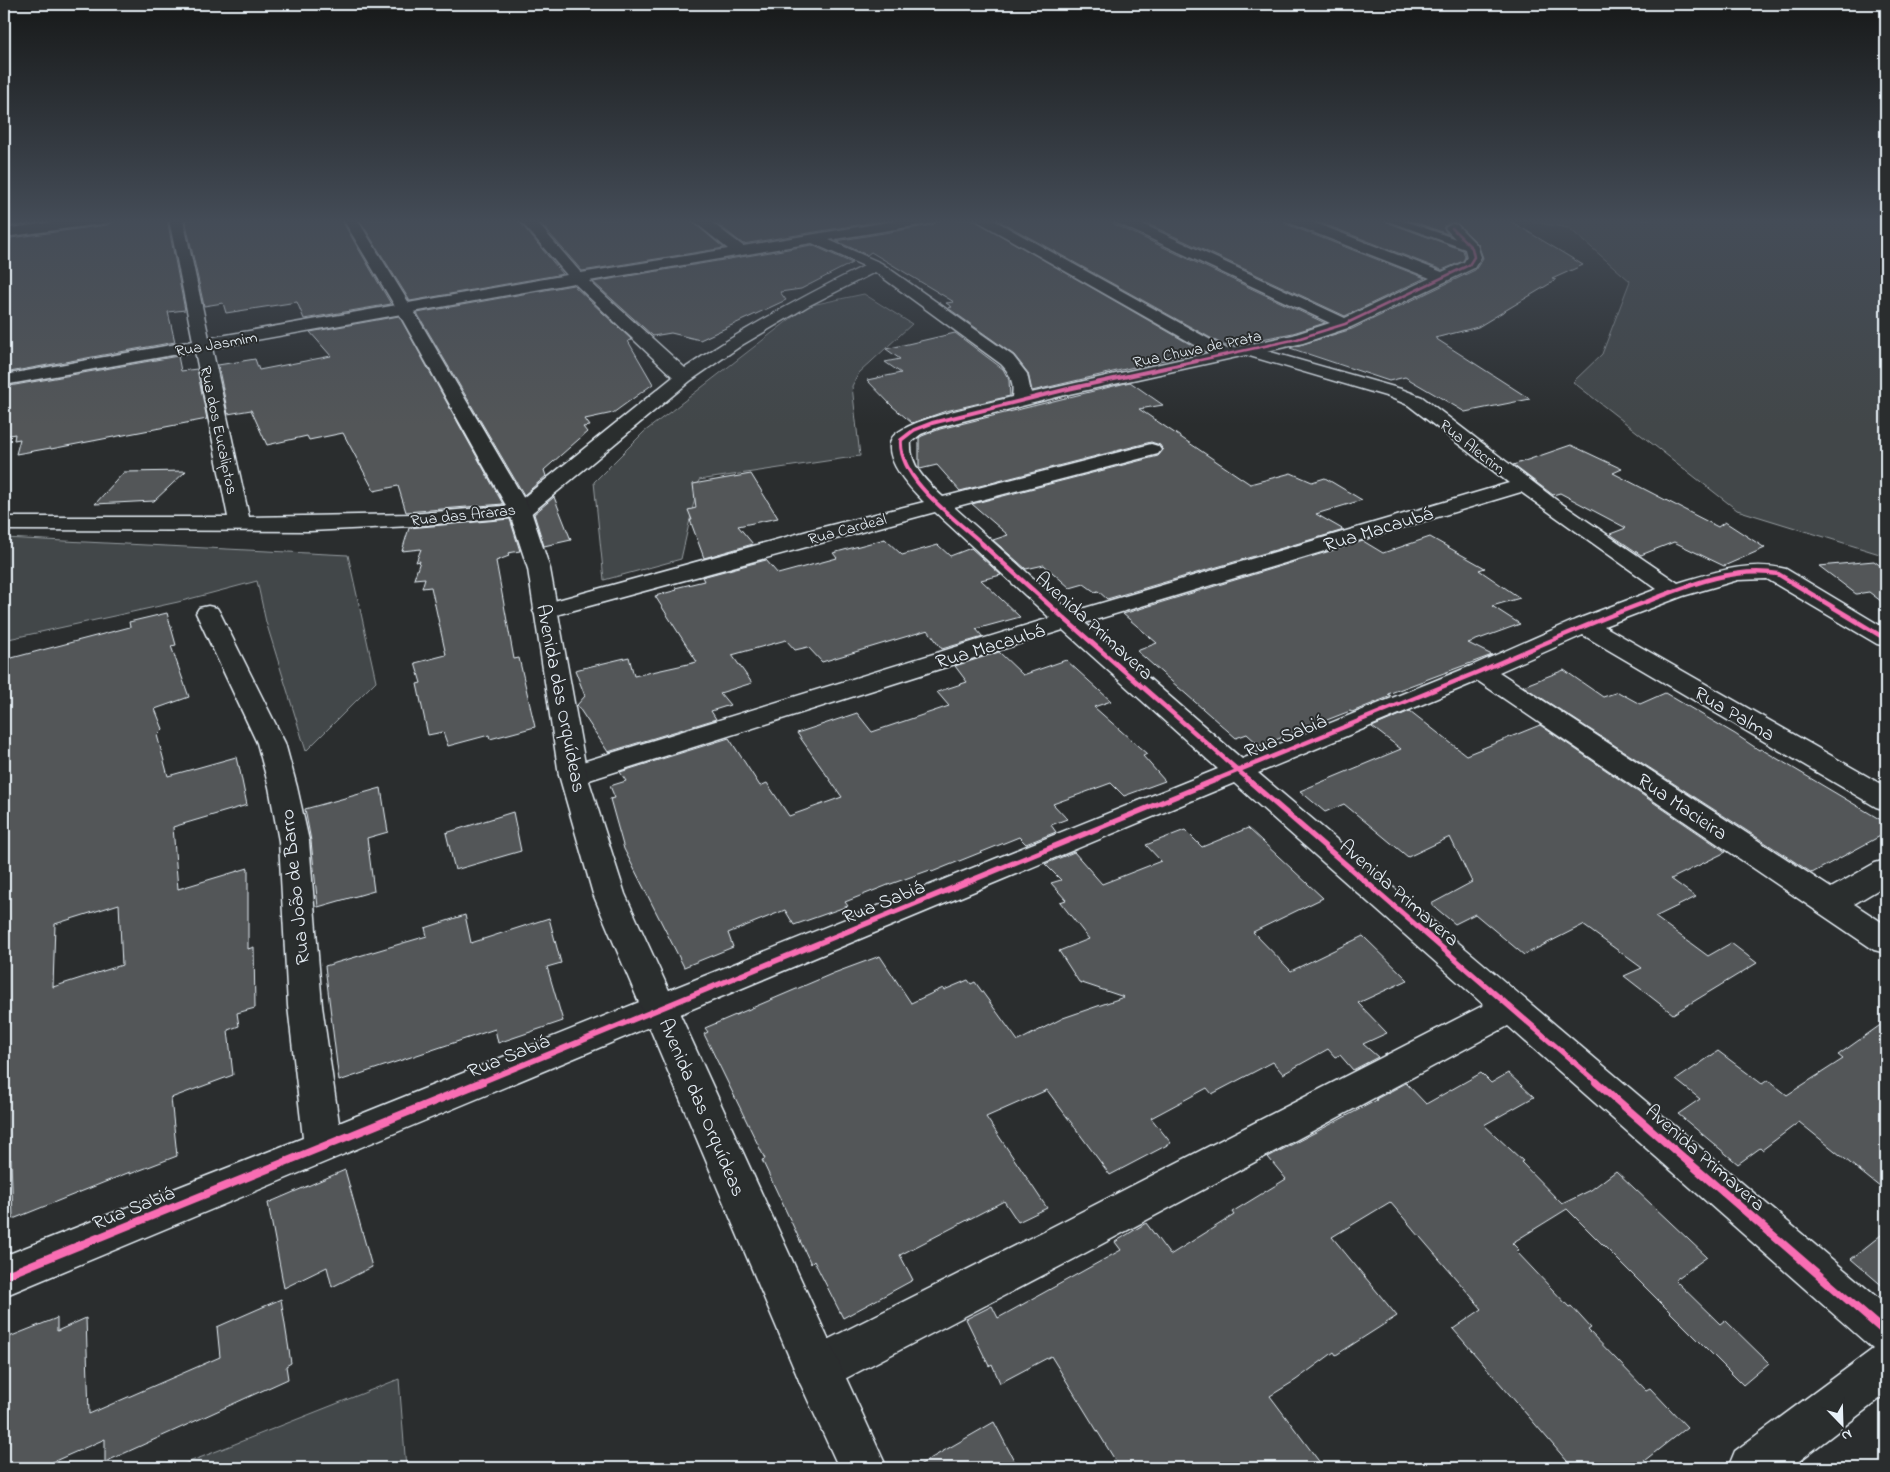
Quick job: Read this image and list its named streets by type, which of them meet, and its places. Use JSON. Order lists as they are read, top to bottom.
{
  "streets": {
    "street": [
      "Rua Jasmim",
      "Rua Chuva de Prata",
      "Rua dos Eucaliptos",
      "Rua Alecrim",
      "Rua das Araras",
      "Rua Cardeal",
      "Rua Macaubá",
      "Avenida Primavera",
      "Avenida das Orquídeas",
      "Rua Palma",
      "Rua Sabiá",
      "Rua Macieira",
      "Rua João de Barro"
    ]
  },
  "crossings": [
    ["Rua Jasmim", "Rua dos Eucaliptos"],
    ["Rua Jasmim", "Avenida das Orquídeas"],
    ["Rua Chuva de Prata", "Rua Alecrim"],
    ["Rua Chuva de Prata", "Avenida Primavera"],
    ["Rua dos Eucaliptos", "Rua das Araras"],
    ["Rua Alecrim", "Rua Macaubá"],
    ["Rua Alecrim", "Rua Sabiá"],
    ["Rua das Araras", "Avenida das Orquídeas"],
    ["Rua Cardeal", "Avenida Primavera"],
    ["Rua Cardeal", "Avenida das Orquídeas"],
    ["Rua Macaubá", "Avenida Primavera"],
    ["Rua Macaubá", "Avenida das Orquídeas"],
    ["Avenida Primavera", "Rua Sabiá"],
    ["Avenida das Orquídeas", "Rua Sabiá"],
    ["Rua Palma", "Rua Sabiá"],
    ["Rua Sabiá", "Rua Macieira"],
    ["Rua Sabiá", "Rua João de Barro"]
  ],
  "north": "bottom right"
}
